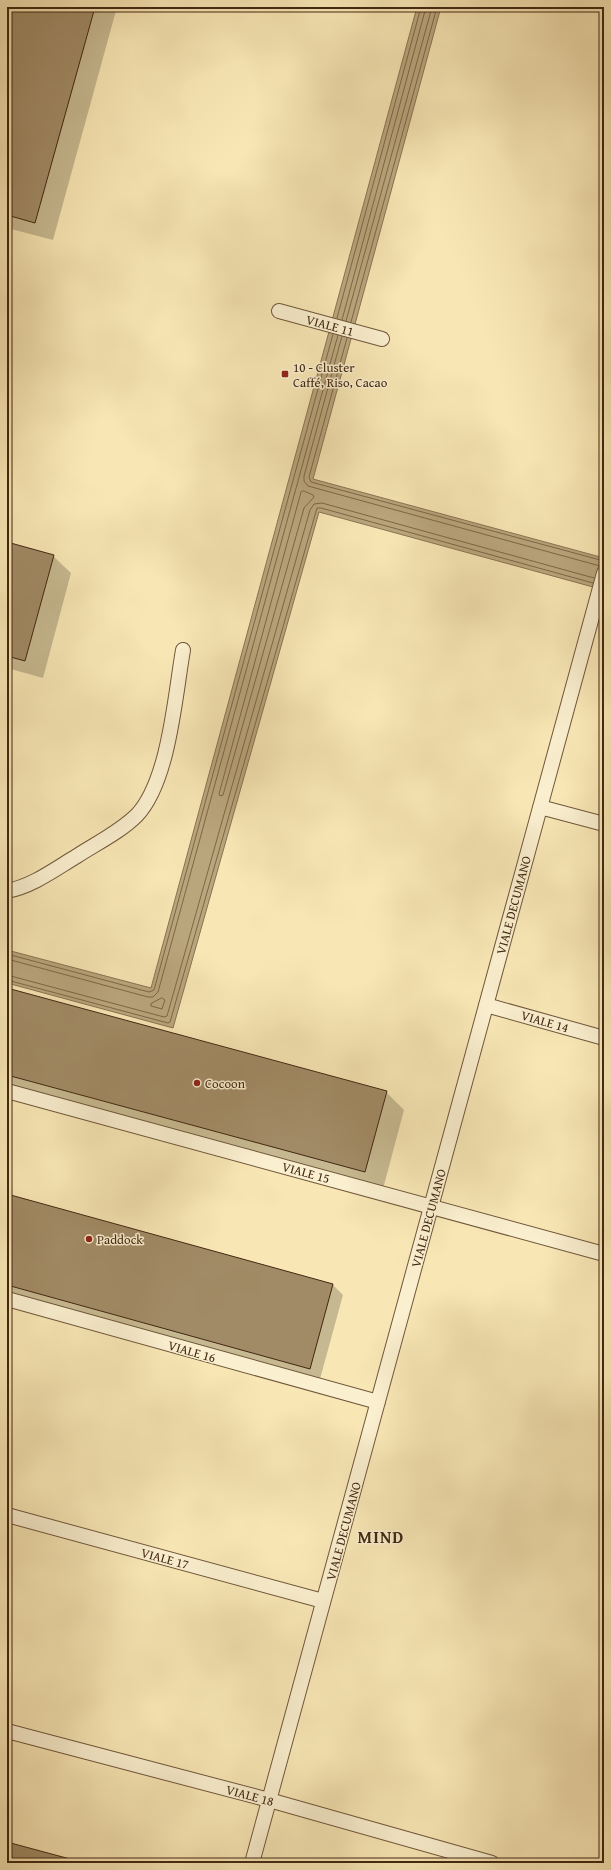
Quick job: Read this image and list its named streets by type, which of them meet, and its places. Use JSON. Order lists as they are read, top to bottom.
{
  "streets": {
    "lane": [
      "VIALE 11",
      "VIALE DECUMANO",
      "VIALE 14",
      "VIALE 15",
      "VIALE 16",
      "VIALE 17",
      "VIALE 18"
    ]
  },
  "crossings": [
    ["VIALE DECUMANO", "VIALE 14"],
    ["VIALE DECUMANO", "VIALE 15"],
    ["VIALE DECUMANO", "VIALE 16"],
    ["VIALE DECUMANO", "VIALE 17"],
    ["VIALE DECUMANO", "VIALE 18"]
  ],
  "districts": ["MIND"],
  "places": {
    "transit": ["10 - Cluster Caffé, Riso, Cacao"],
    "other": ["Cocoon", "Paddock"]
  }
}
